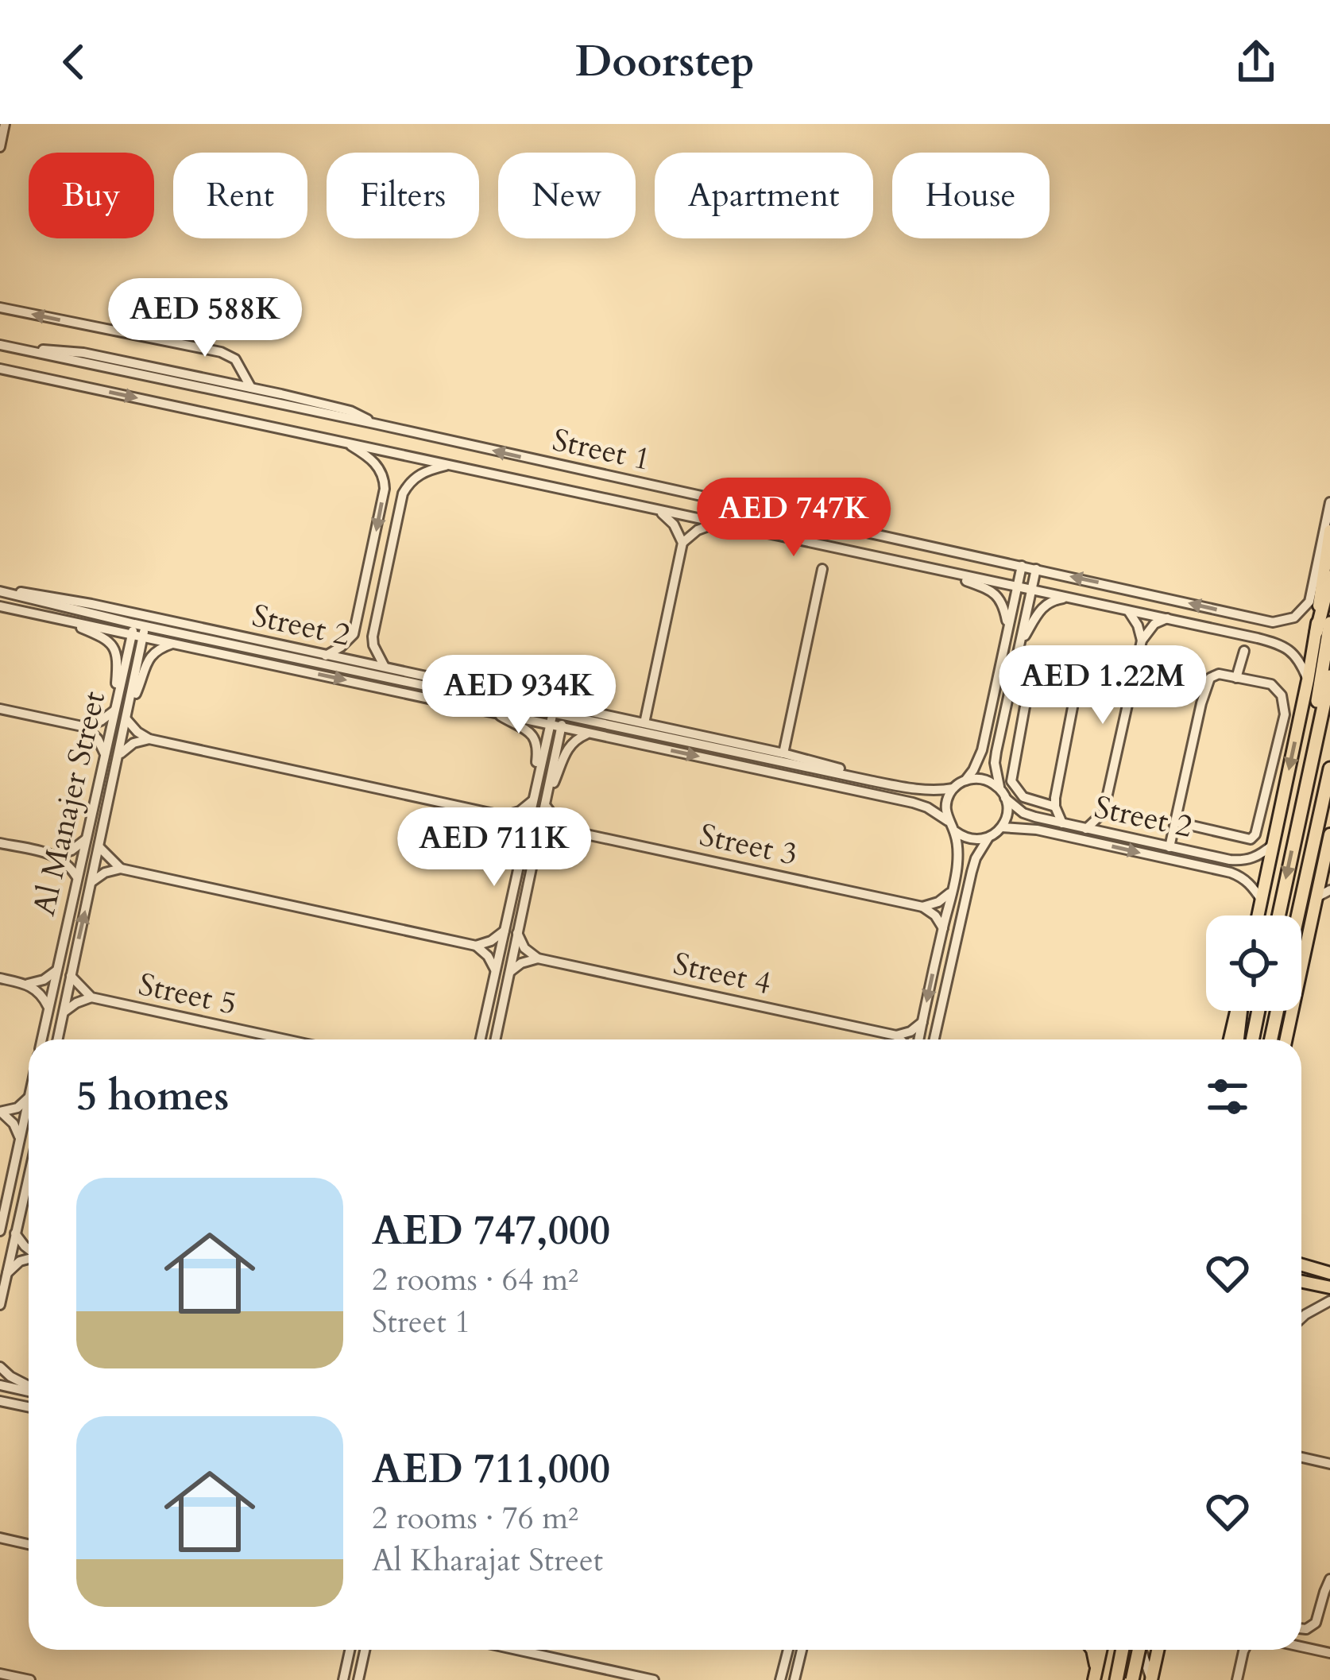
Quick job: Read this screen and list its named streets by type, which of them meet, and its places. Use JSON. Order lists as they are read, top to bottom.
{
  "streets": {
    "street": [
      "Street 1",
      "Street 2",
      "Al Manajer Street",
      "Street 3",
      "Street 4",
      "Street 5"
    ]
  },
  "crossings": [
    ["Street 2", "Al Manajer Street"],
    ["Al Manajer Street", "Street 5"]
  ],
  "page": {
    "header": "Doorstep",
    "chip": [
      "Buy",
      "Rent",
      "Filters",
      "New",
      "Apartment",
      "House"
    ],
    "price": [
      "AED 588K",
      "AED 747K",
      "AED 1.22M",
      "AED 934K",
      "AED 711K"
    ],
    "heading": "5 homes",
    "list": [
      {
        "name": "AED 747,000",
        "note": "2 rooms · 64 m² · Street 1"
      },
      {
        "name": "AED 711,000",
        "note": "2 rooms · 76 m² · Al Kharajat Street"
      }
    ]
  }
}
